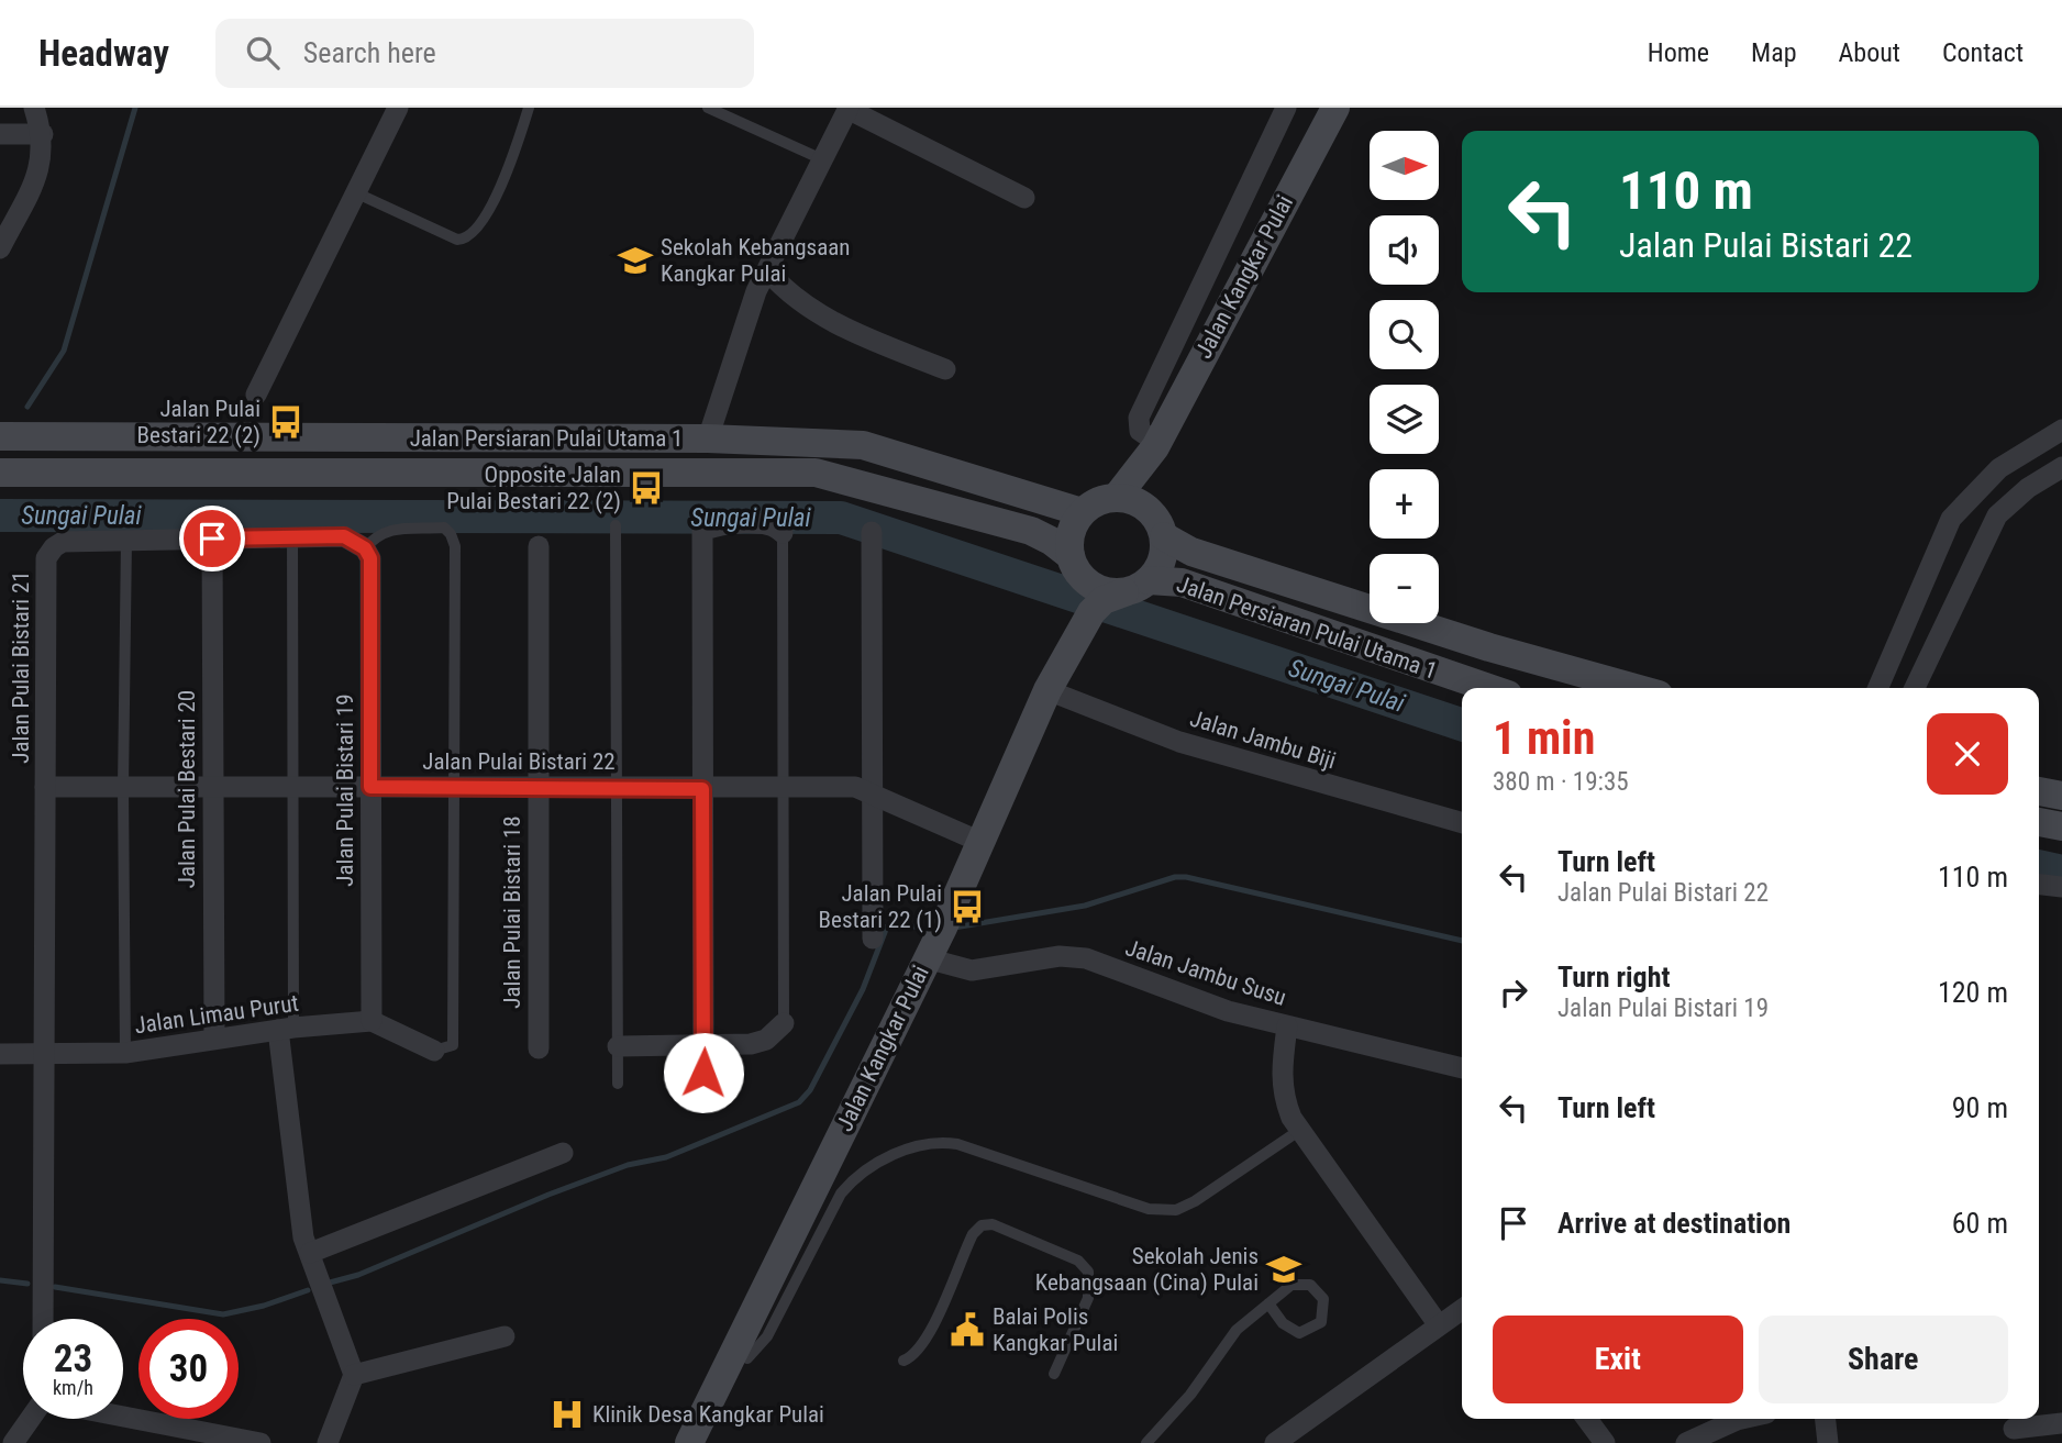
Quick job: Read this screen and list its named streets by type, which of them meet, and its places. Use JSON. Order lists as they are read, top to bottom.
{
  "streets": {
    "main road": ["Jalan Kangkar Pulai", "Jalan Persiaran Pulai Utama 1"],
    "street": [
      "Jalan Pulai Bistari 21",
      "Jalan Jambu Biji",
      "Jalan Pulai Bistari 22",
      "Jalan Pulai Bestari 20",
      "Jalan Pulai Bistari 19",
      "Jalan Pulai Bistari 18",
      "Jalan Jambu Susu",
      "Jalan Limau Purut"
    ]
  },
  "crossings": [
    ["Jalan Kangkar Pulai", "Jalan Persiaran Pulai Utama 1"],
    ["Jalan Kangkar Pulai", "Jalan Jambu Biji"],
    ["Jalan Kangkar Pulai", "Jalan Pulai Bistari 22"],
    ["Jalan Kangkar Pulai", "Jalan Jambu Susu"],
    ["Jalan Pulai Bistari 21", "Jalan Pulai Bistari 22"],
    ["Jalan Pulai Bistari 21", "Jalan Limau Purut"],
    ["Jalan Pulai Bistari 22", "Jalan Pulai Bestari 20"],
    ["Jalan Pulai Bistari 22", "Jalan Pulai Bistari 19"],
    ["Jalan Pulai Bistari 22", "Jalan Pulai Bistari 18"],
    ["Jalan Pulai Bestari 20", "Jalan Limau Purut"],
    ["Jalan Pulai Bistari 19", "Jalan Limau Purut"]
  ],
  "water": ["Sungai Pulai"],
  "places": {
    "school or university": ["Sekolah Kebangsaan Kangkar Pulai", "Sekolah Jenis Kebangsaan (Cina) Pulai"],
    "bus stop": ["Jalan Pulai Bestari 22 (2)", "Opposite Jalan Pulai Bestari 22 (2)", "Jalan Pulai Bestari 22 (1)"],
    "public building": ["Balai Polis Kangkar Pulai"],
    "hospital": ["Klinik Desa Kangkar Pulai"]
  },
  "north": "right",
  "page": {
    "header": "Headway",
    "search": "Search here",
    "nav": [
      "Home",
      "Map",
      "About",
      "Contact"
    ],
    "map_buttons": ["+", "−"],
    "turn": ["110 m", "Jalan Pulai Bistari 22"],
    "heading": ["1 min", "380 m · 19:35"],
    "list": [
      {
        "name": "Turn left",
        "note": "Jalan Pulai Bistari 22",
        "value": "110 m"
      },
      {
        "name": "Turn right",
        "note": "Jalan Pulai Bistari 19",
        "value": "120 m"
      },
      {
        "name": "Turn left",
        "value": "90 m"
      },
      {
        "name": "Arrive at destination",
        "value": "60 m"
      }
    ],
    "buttons": ["Exit", "Share"],
    "speed": "23 km/h",
    "limit": "30"
  }
}
